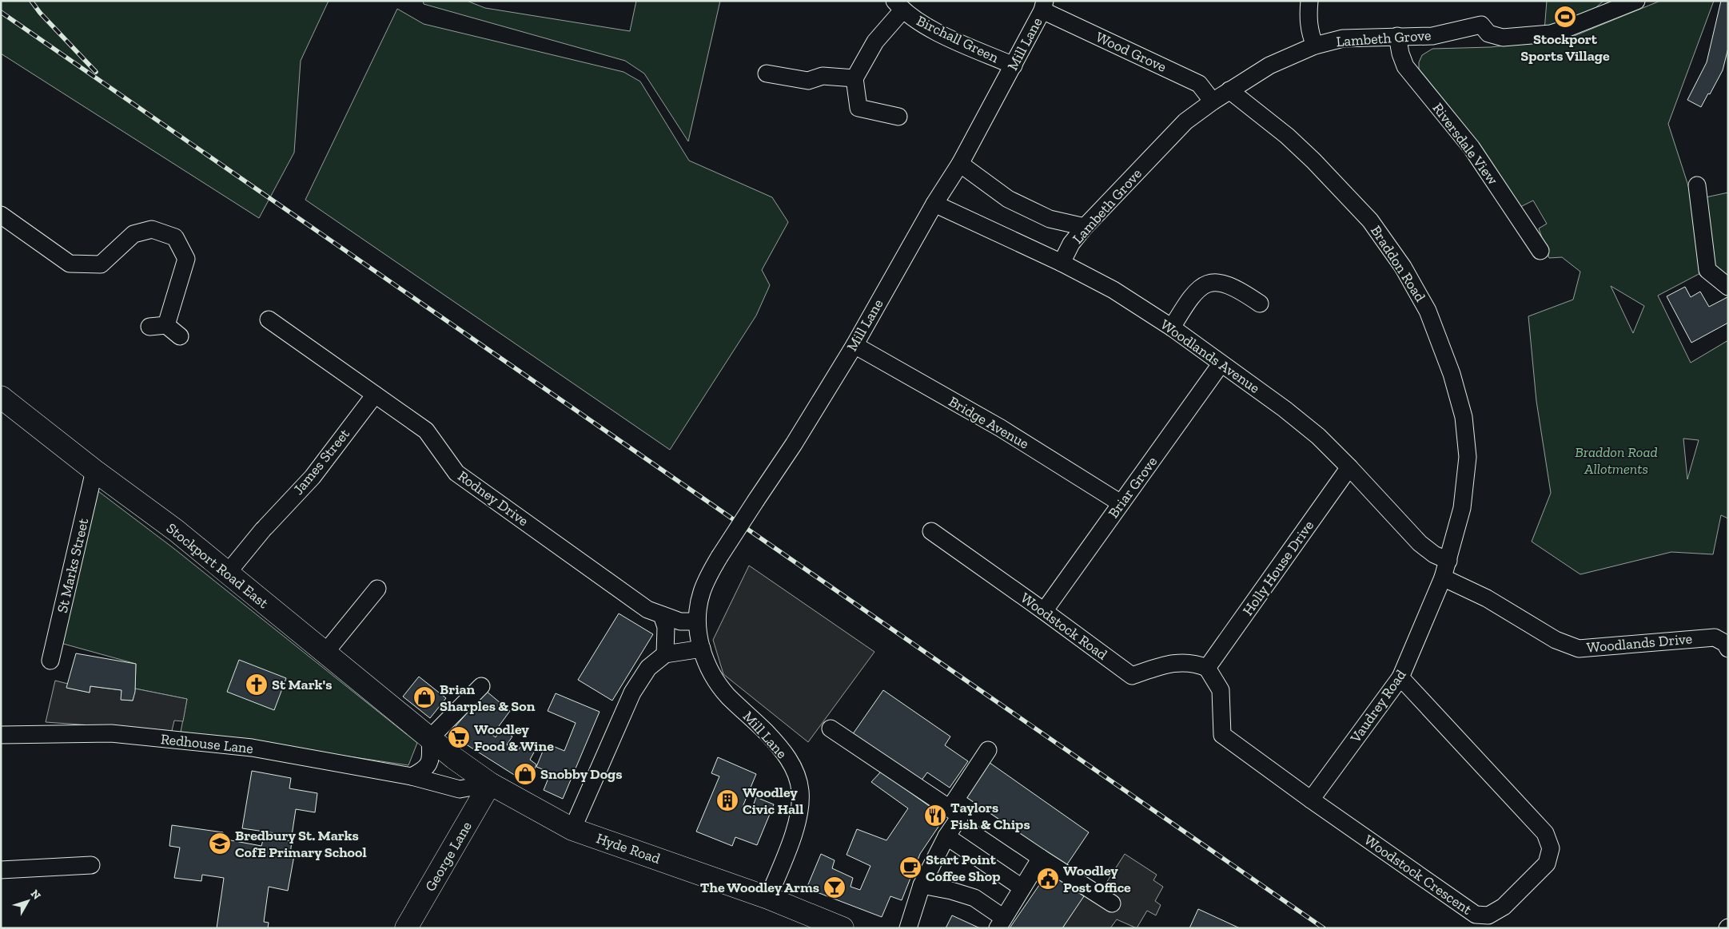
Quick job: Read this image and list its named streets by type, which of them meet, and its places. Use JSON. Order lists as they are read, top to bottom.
{
  "streets": {
    "main road": ["Stockport Road East", "Hyde Road", "George Lane"],
    "street": [
      "Lambeth Grove",
      "Birchall Green",
      "Mill Lane",
      "Wood Grove",
      "Riversdale View",
      "Braddon Road",
      "Woodlands Avenue",
      "Bridge Avenue",
      "James Street",
      "Briar Grove",
      "Rodney Drive",
      "St Marks Street",
      "Holly House Drive",
      "Woodstock Road",
      "Woodlands Drive",
      "Vaudrey Road",
      "Redhouse Lane",
      "Woodstock Crescent"
    ]
  },
  "crossings": [
    ["Lambeth Grove", "Wood Grove"],
    ["Lambeth Grove", "Riversdale View"],
    ["Lambeth Grove", "Braddon Road"],
    ["Lambeth Grove", "Woodlands Avenue"],
    ["Birchall Green", "Mill Lane"],
    ["Mill Lane", "Wood Grove"],
    ["Mill Lane", "Woodlands Avenue"],
    ["Mill Lane", "Bridge Avenue"],
    ["Mill Lane", "Rodney Drive"],
    ["Mill Lane", "Hyde Road"],
    ["Braddon Road", "Woodlands Avenue"],
    ["Braddon Road", "Vaudrey Road"],
    ["Woodlands Avenue", "Briar Grove"],
    ["Woodlands Avenue", "Holly House Drive"],
    ["Woodlands Avenue", "Vaudrey Road"],
    ["Bridge Avenue", "Briar Grove"],
    ["James Street", "Rodney Drive"],
    ["James Street", "Stockport Road East"],
    ["Briar Grove", "Woodstock Road"],
    ["St Marks Street", "Stockport Road East"],
    ["Stockport Road East", "Hyde Road"],
    ["Holly House Drive", "Woodstock Road"],
    ["Holly House Drive", "Woodstock Crescent"],
    ["Woodstock Road", "Woodstock Crescent"],
    ["Woodlands Drive", "Vaudrey Road"],
    ["Vaudrey Road", "Woodstock Crescent"],
    ["Redhouse Lane", "Hyde Road"],
    ["Redhouse Lane", "George Lane"],
    ["Hyde Road", "George Lane"]
  ],
  "parks": ["Braddon Road Allotments"],
  "places": {
    "sports": ["Stockport Sports Village"],
    "church": ["St Mark's"],
    "shop": ["Brian Sharples & Son", "Snobby Dogs"],
    "supermarket": ["Woodley Food & Wine"],
    "building": ["Woodley Civic Hall"],
    "restaurant": ["Taylors Fish & Chips"],
    "school or university": ["Bredbury St. Marks CofE Primary School"],
    "cafe": ["Start Point Coffee Shop"],
    "public building": ["Woodley Post Office"],
    "bar": ["The Woodley Arms"]
  },
  "north": "top right"
}
